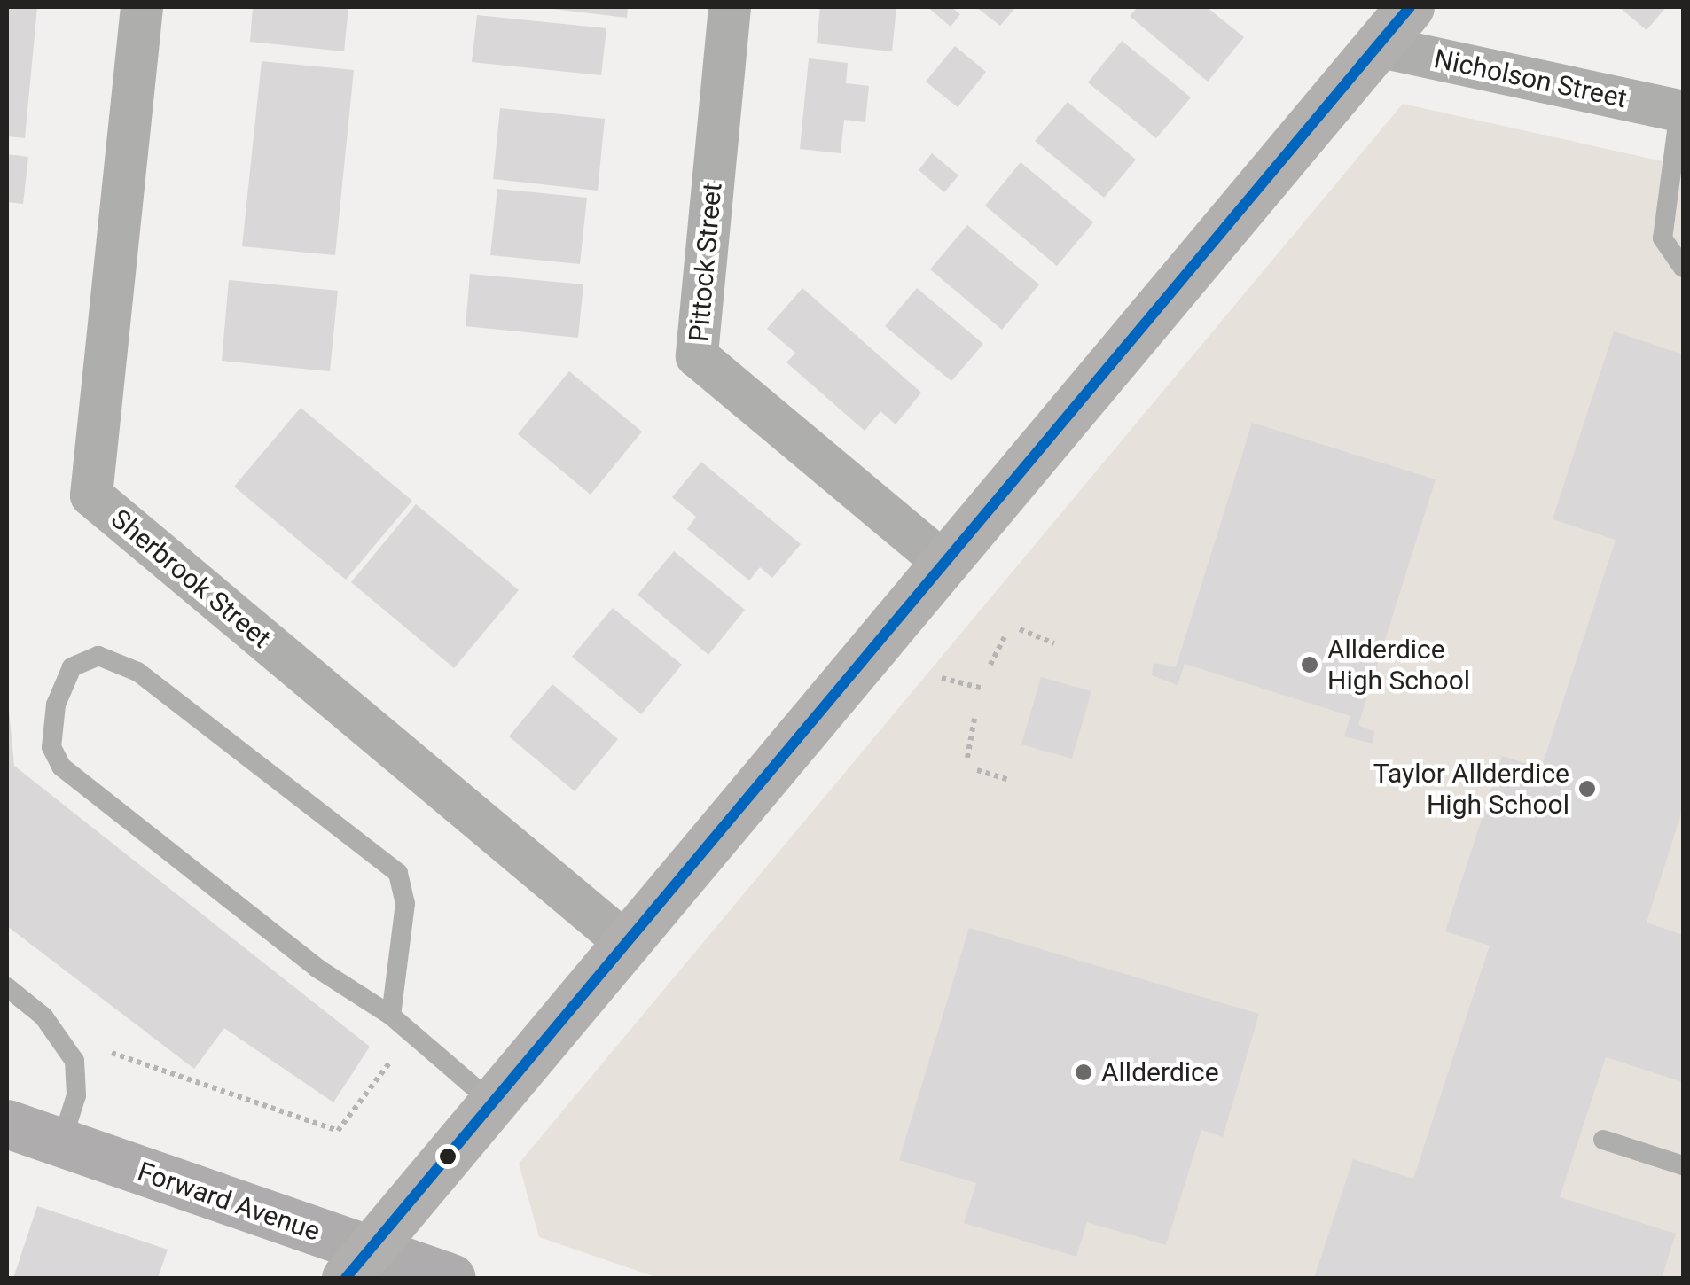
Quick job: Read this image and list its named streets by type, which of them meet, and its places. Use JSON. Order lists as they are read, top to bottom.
{
  "streets": {
    "main road": ["Forward Avenue"],
    "street": ["Nicholson Street", "Pittock Street", "Sherbrook Street"]
  },
  "places": ["Allderdice High School", "Taylor Allderdice High School", "Allderdice"]
}
